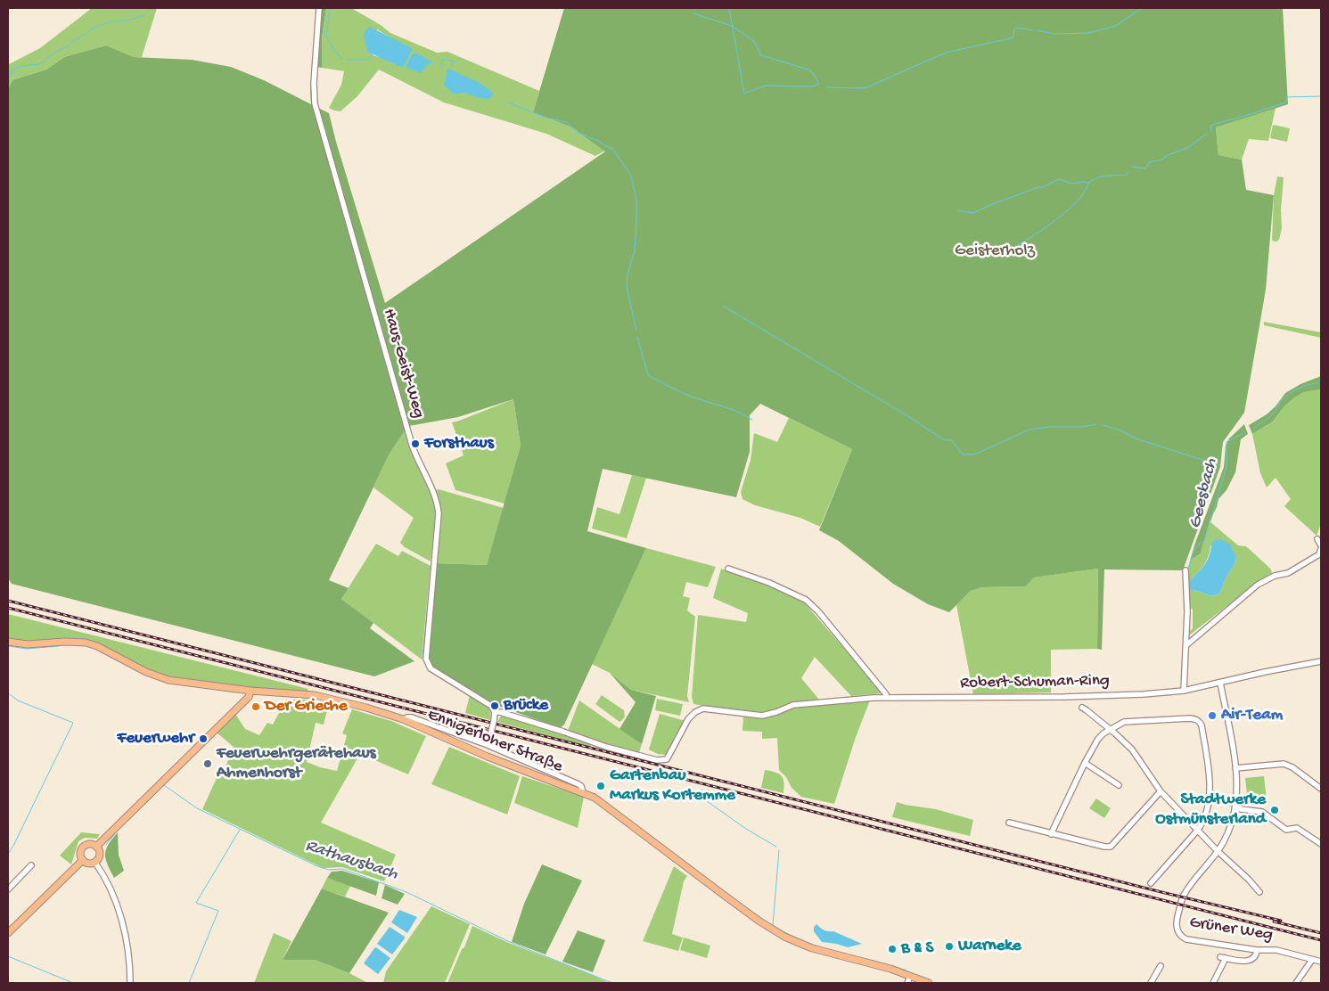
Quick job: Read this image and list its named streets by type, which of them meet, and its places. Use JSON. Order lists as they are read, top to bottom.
{
  "streets": {
    "main road": ["Ennigerloher Straße"],
    "street": ["Haus-Geist-Weg", "Robert-Schuman-Ring", "Grüner Weg"]
  },
  "crossings": [
    ["Haus-Geist-Weg", "Robert-Schuman-Ring"]
  ],
  "water": ["Geesbach", "Rathausbach"],
  "parks": ["Geisterholz"],
  "places": [
    "Forsthaus",
    "Brücke",
    "Der Grieche",
    "Air-Team",
    "Feuerwehr",
    "Feuerwehrgerätehaus Ahmenhorst",
    "Gartenbau Markus Kortemme",
    "Stadtwerke Ostmünsterland",
    "Warneke",
    "B & S"
  ]
}
